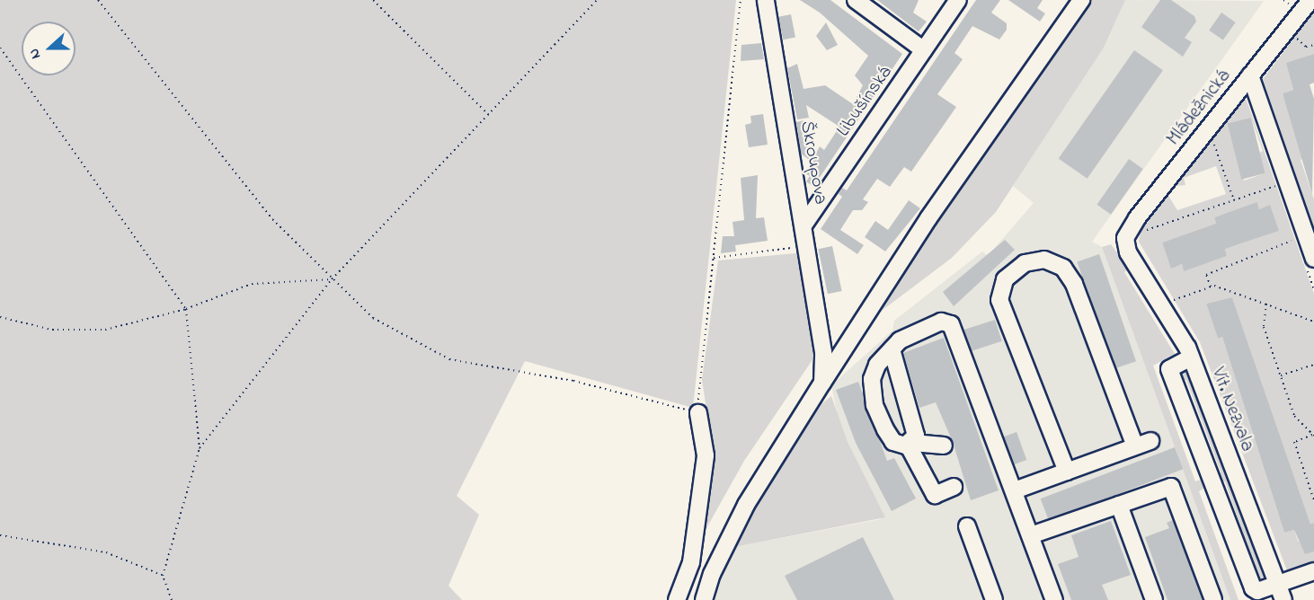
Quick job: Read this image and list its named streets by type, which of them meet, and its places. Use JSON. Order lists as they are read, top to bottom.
{
  "streets": {
    "street": [
      "Libušínská",
      "Mládežnická",
      "Škroupova",
      "Vít. Nezvala"
    ]
  },
  "crossings": [
    ["Libušínská", "Škroupova"],
    ["Mládežnická", "Vít. Nezvala"]
  ],
  "north": "left"
}
